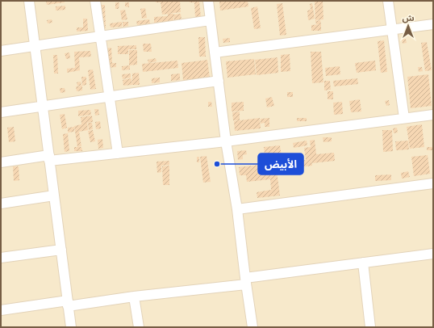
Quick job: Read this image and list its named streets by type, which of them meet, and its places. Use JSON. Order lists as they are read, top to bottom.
{
  "places": ["الأبيض"],
  "north": "top"
}
